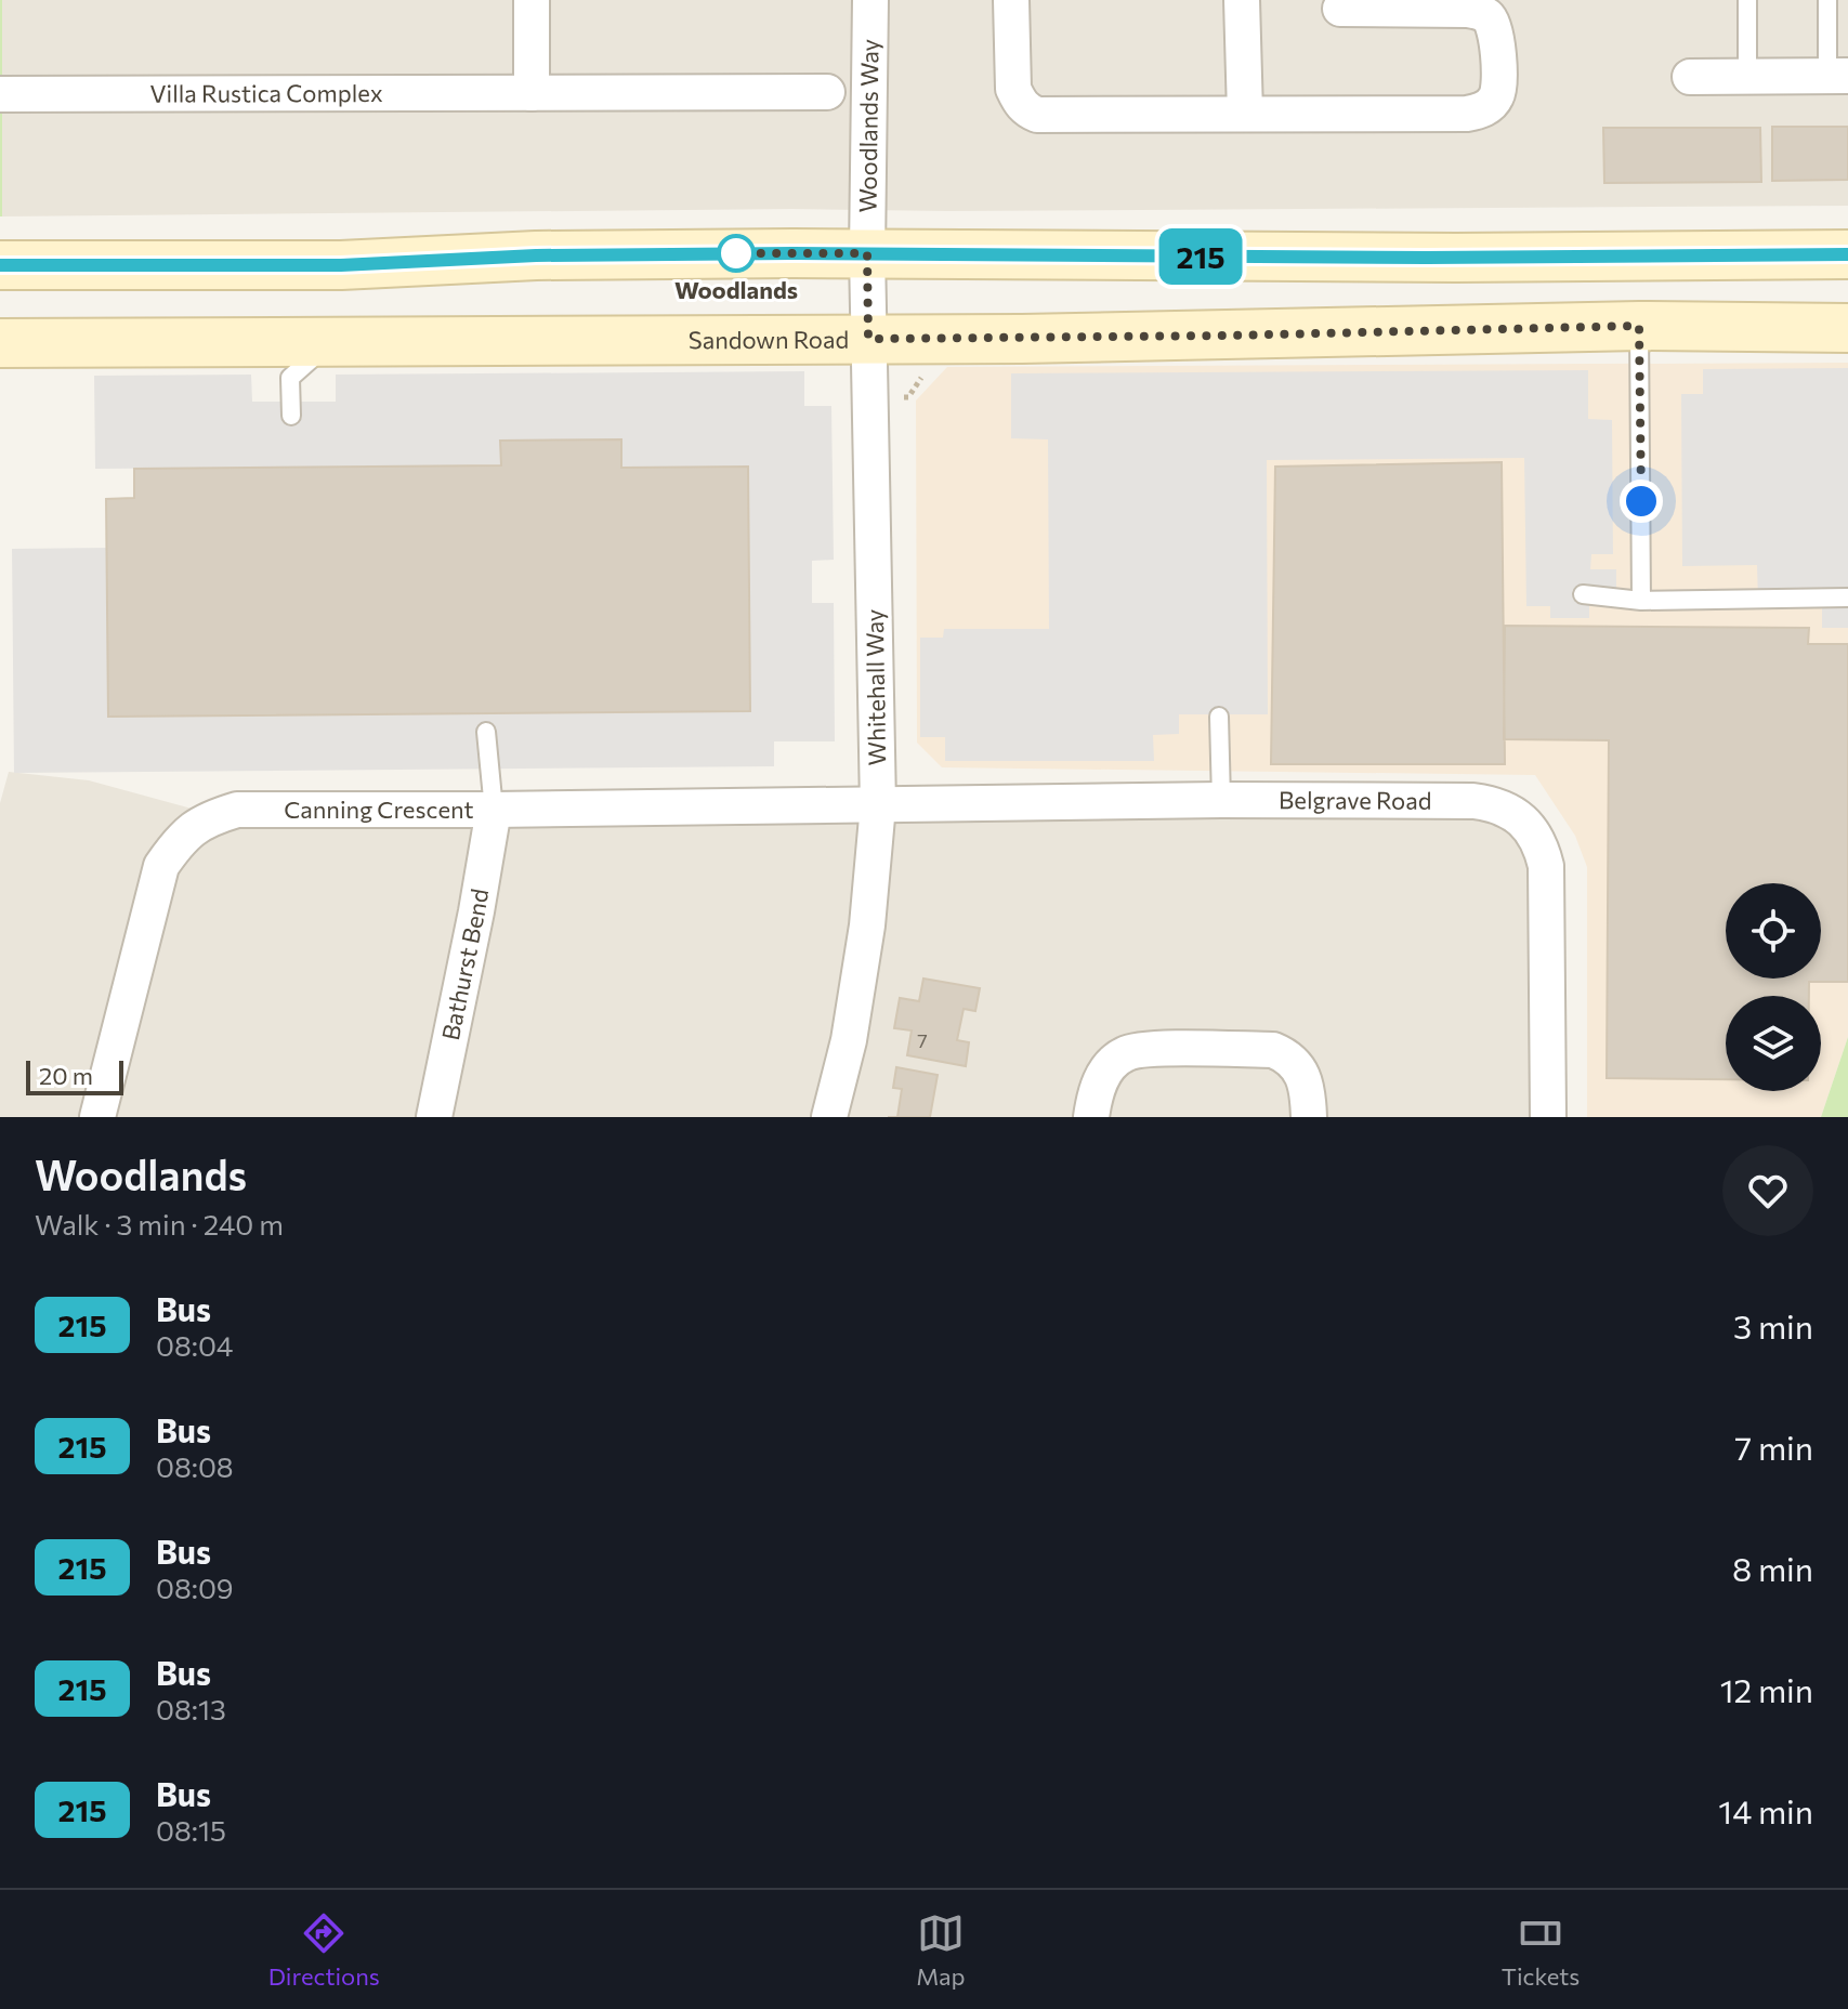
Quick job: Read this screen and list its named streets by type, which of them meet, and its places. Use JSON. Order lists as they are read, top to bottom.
{
  "streets": {
    "main road": ["Sandown Road"],
    "street": [
      "Villa Rustica Complex",
      "Woodlands Way",
      "Whitehall Way",
      "Belgrave Road",
      "Canning Crescent",
      "Bathurst Bend"
    ]
  },
  "crossings": [
    ["Woodlands Way", "Whitehall Way"],
    ["Sandown Road", "Whitehall Way"],
    ["Whitehall Way", "Belgrave Road"],
    ["Whitehall Way", "Canning Crescent"],
    ["Belgrave Road", "Canning Crescent"],
    ["Canning Crescent", "Bathurst Bend"]
  ],
  "places": ["Woodlands"],
  "lines": ["bus line 215"],
  "house_numbers": ["7"],
  "scale_bar": "20 m",
  "page": {
    "on_map": "215",
    "scale": "20 m",
    "heading": ["Woodlands", "Walk · 3 min · 240 m"],
    "list": [
      {
        "mark": "215",
        "name": "Bus",
        "note": "08:04",
        "value": "3 min"
      },
      {
        "mark": "215",
        "name": "Bus",
        "note": "08:08",
        "value": "7 min"
      },
      {
        "mark": "215",
        "name": "Bus",
        "note": "08:09",
        "value": "8 min"
      },
      {
        "mark": "215",
        "name": "Bus",
        "note": "08:13",
        "value": "12 min"
      },
      {
        "mark": "215",
        "name": "Bus",
        "note": "08:15",
        "value": "14 min"
      }
    ],
    "tabs": ["Directions", "Map", "Tickets"]
  }
}
